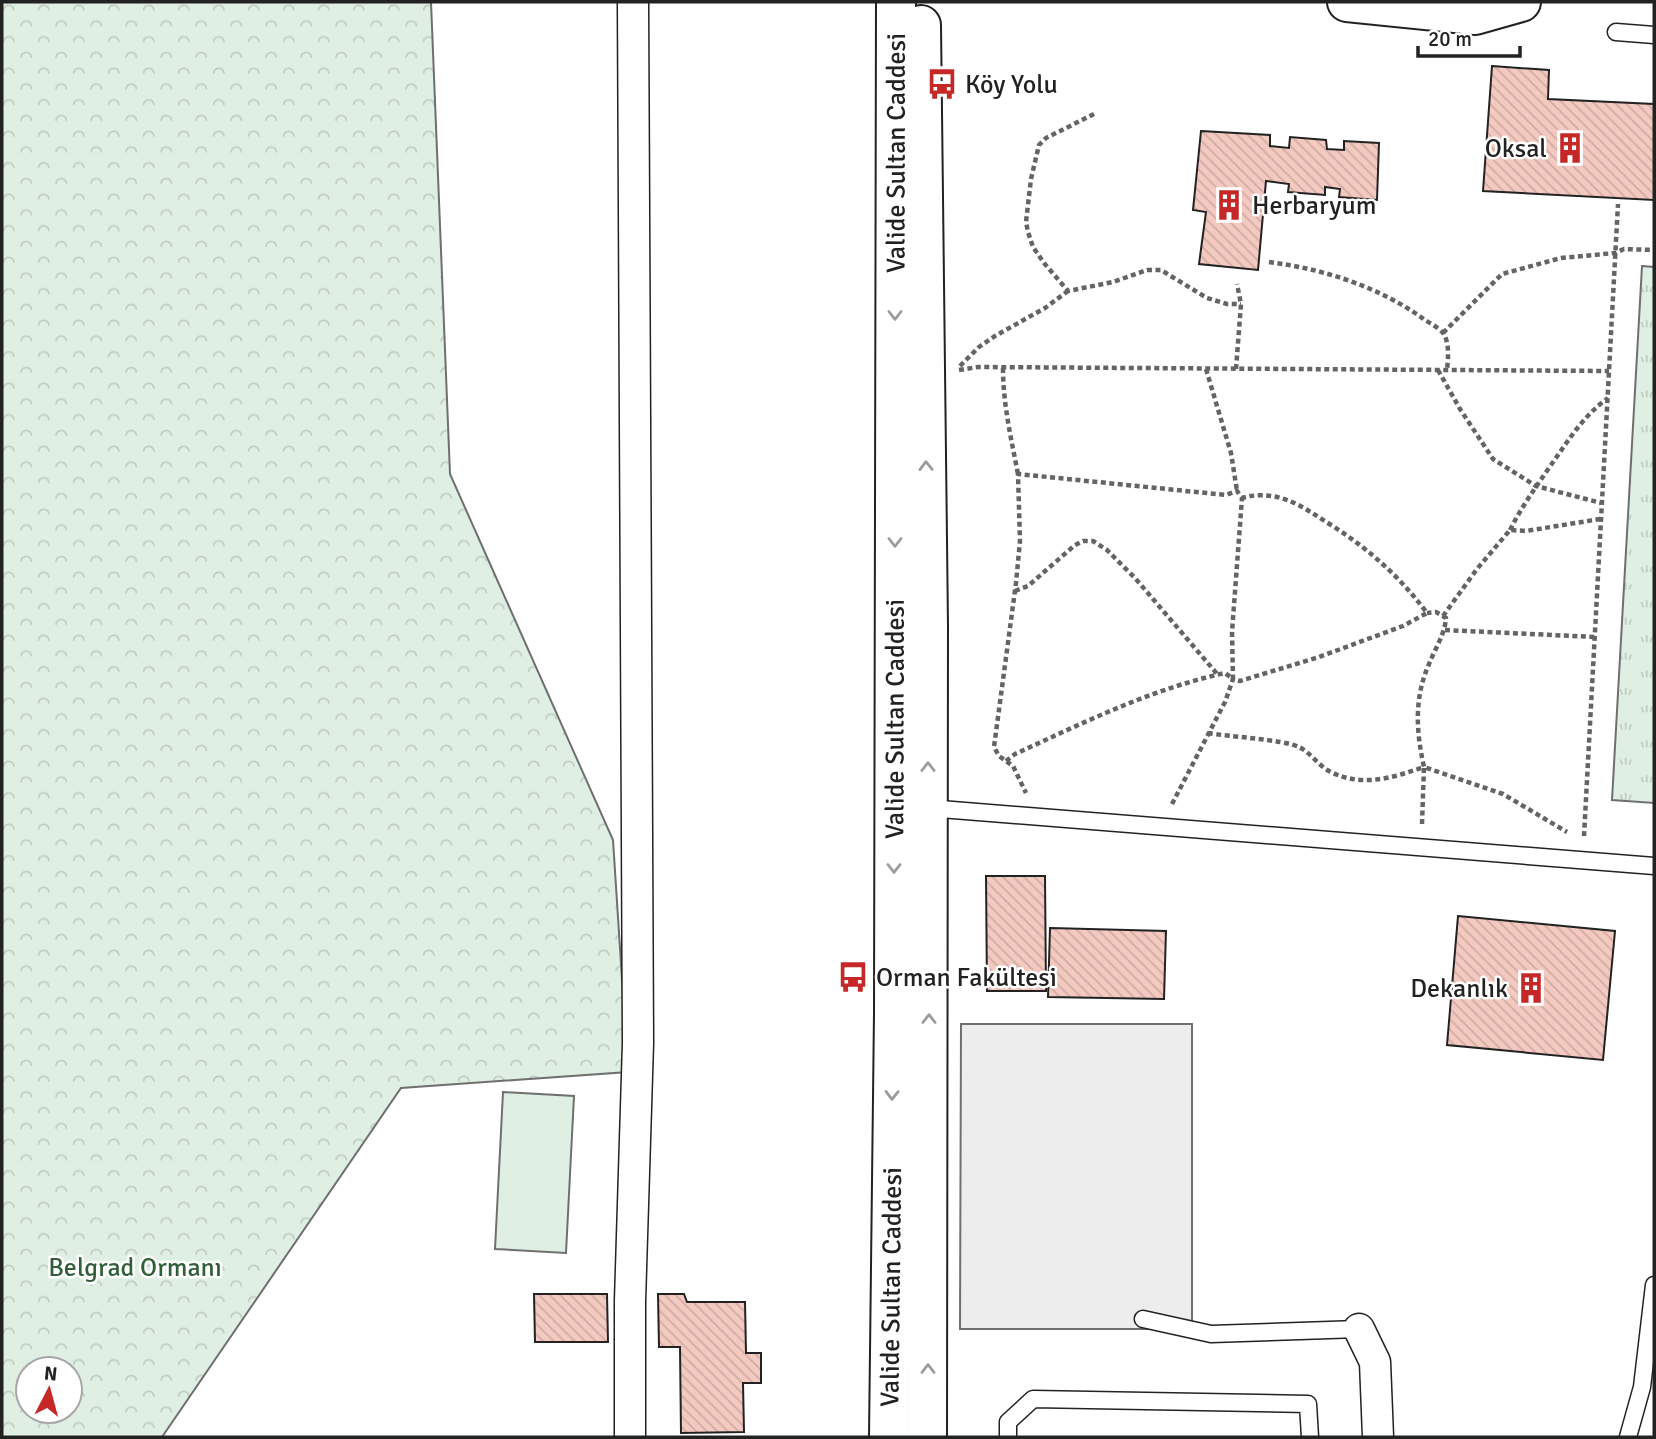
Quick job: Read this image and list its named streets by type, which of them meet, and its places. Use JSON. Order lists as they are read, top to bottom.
{
  "streets": {
    "main road": ["Valide Sultan Caddesi"]
  },
  "parks": ["Belgrad Ormanı"],
  "places": {
    "bus stop": ["Köy Yolu", "Orman Fakültesi"],
    "building": ["Oksal", "Herbaryum", "Dekanlık"]
  },
  "scale_bar": "20 m",
  "north": "top"
}
